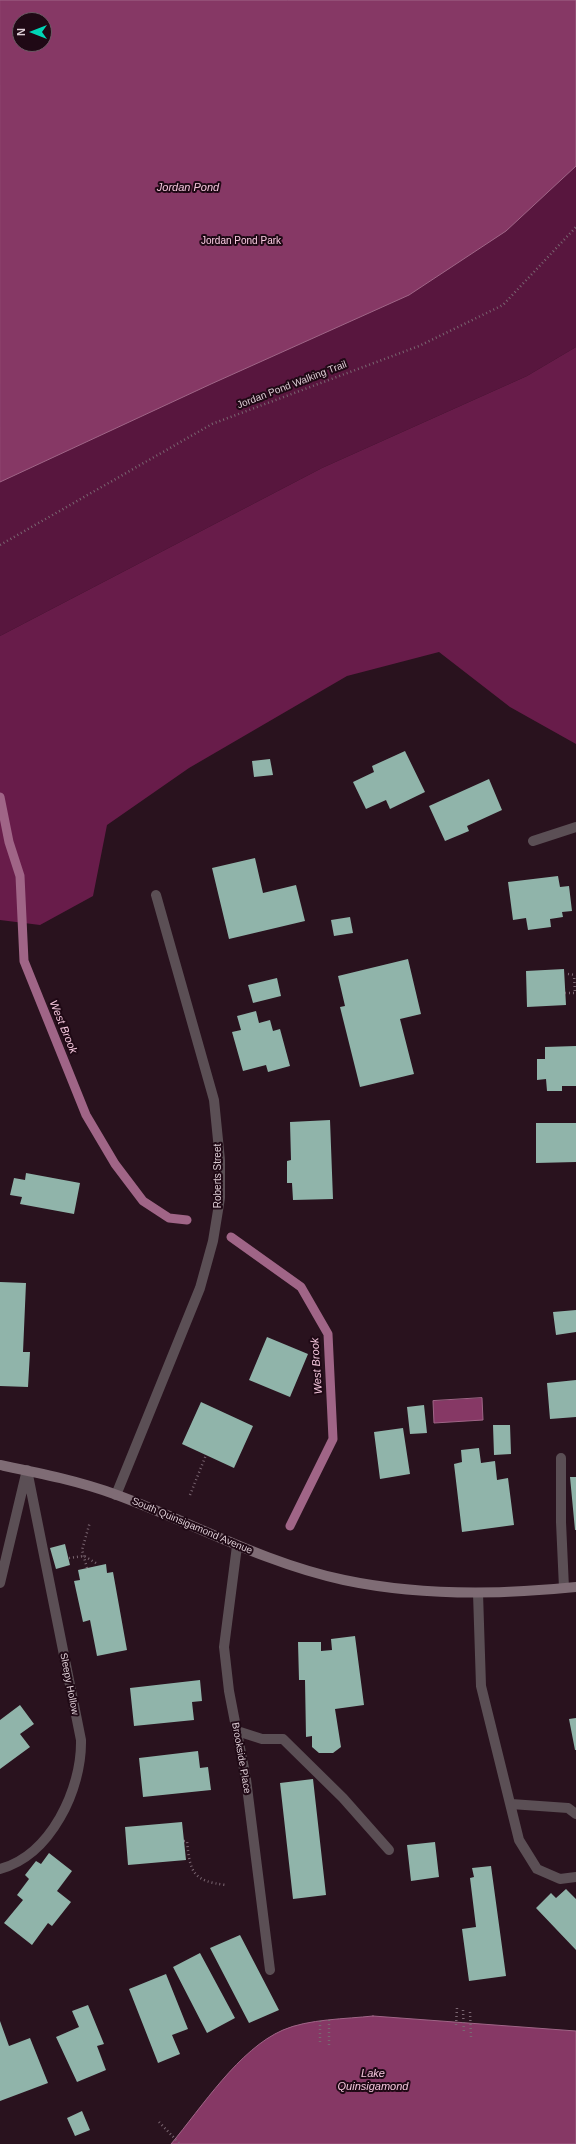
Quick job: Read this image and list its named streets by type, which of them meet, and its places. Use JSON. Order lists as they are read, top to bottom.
{
  "streets": {
    "main road": ["South Quinsigamond Avenue"],
    "street": ["Roberts Street", "Sleepy Hollow", "Brookside Place"],
    "path": ["Jordan Pond Walking Trail"]
  },
  "crossings": [
    ["Roberts Street", "South Quinsigamond Avenue"],
    ["South Quinsigamond Avenue", "Sleepy Hollow"],
    ["South Quinsigamond Avenue", "Brookside Place"]
  ],
  "water": ["Jordan Pond", "West Brook", "Lake Quinsigamond"],
  "parks": ["Jordan Pond Park"],
  "north": "left"
}
